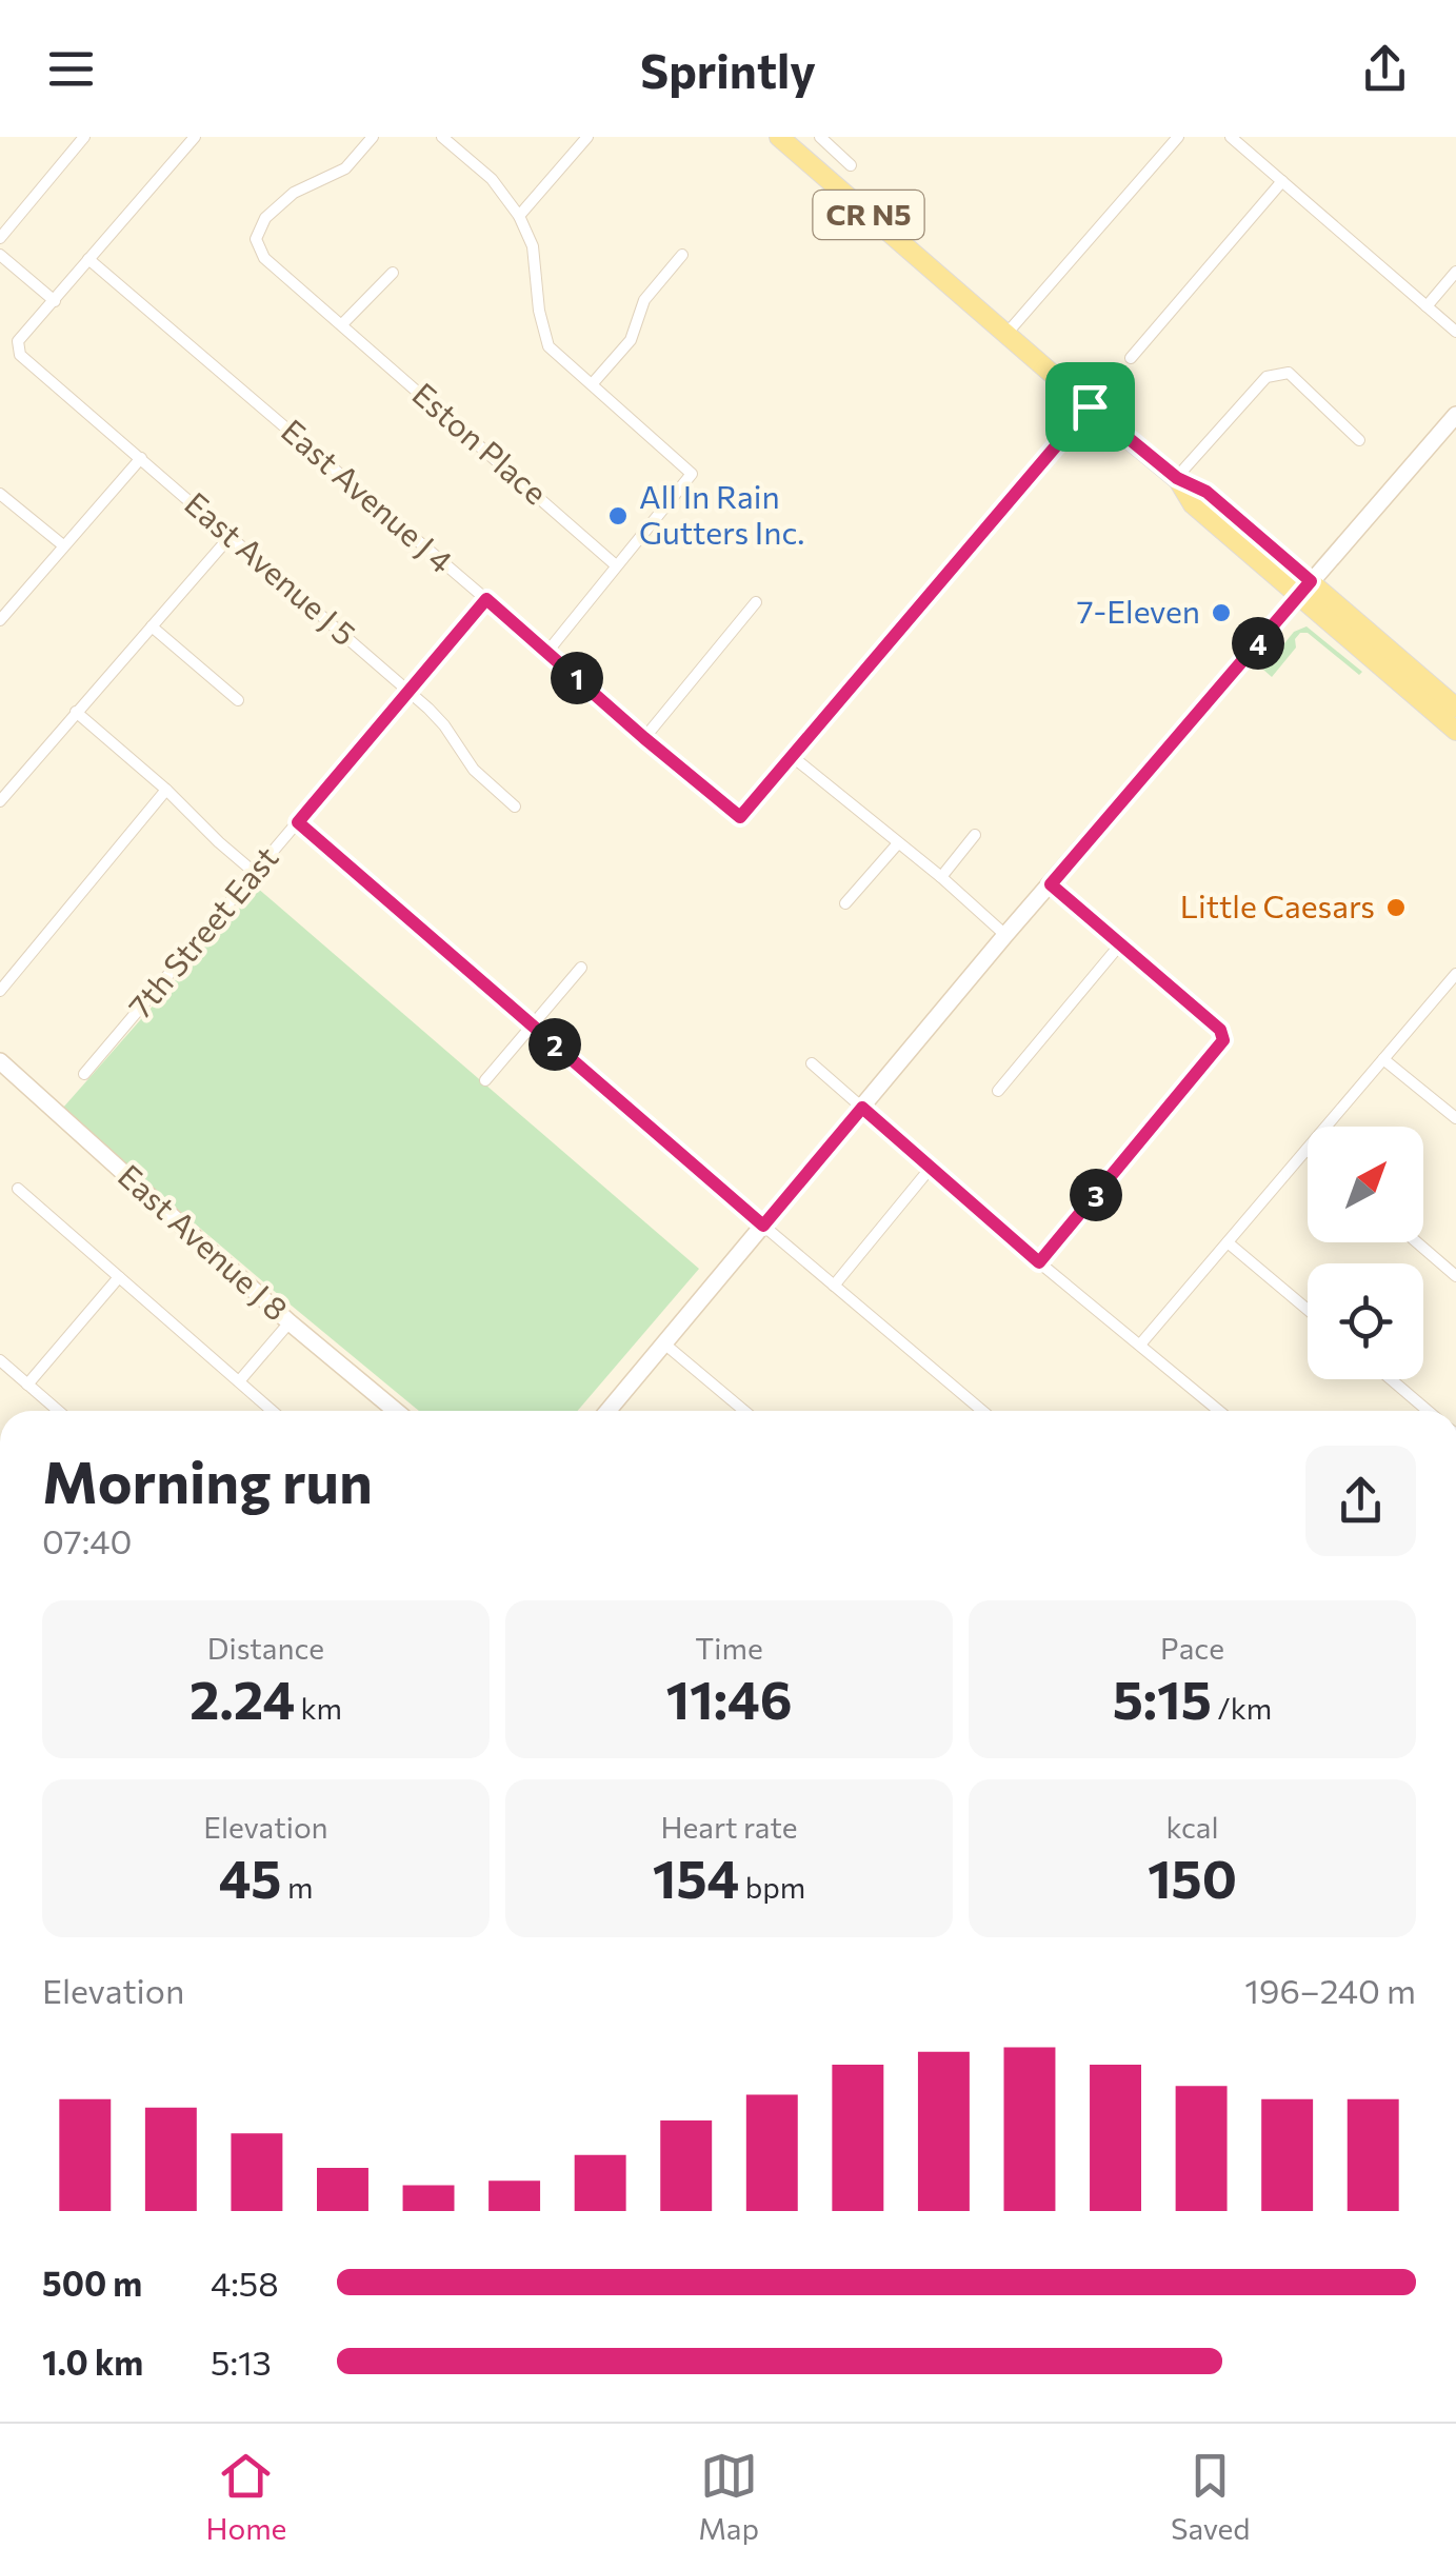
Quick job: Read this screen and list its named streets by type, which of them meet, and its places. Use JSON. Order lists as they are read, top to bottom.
{
  "streets": {
    "main road": ["CR N5", "East Avenue J 8"],
    "street": [
      "Eston Place",
      "East Avenue J 4",
      "East Avenue J 5",
      "7th Street East"
    ]
  },
  "crossings": [
    ["East Avenue J 4", "7th Street East"],
    ["East Avenue J 5", "7th Street East"]
  ],
  "places": ["All In Rain Gutters Inc.", "7-Eleven", "Little Caesars"],
  "north": "top right",
  "page": {
    "header": "Sprintly",
    "pins": [
      "4",
      "1",
      "2",
      "3"
    ],
    "heading": ["Morning run", "07:40"],
    "stats": [
      ["Distance", "2.24 km"],
      ["Time", "11:46"],
      ["Pace", "5:15 /km"],
      ["Elevation", "45 m"],
      ["Heart rate", "154 bpm"],
      ["kcal", "150"]
    ],
    "chart": ["Elevation", "196–240 m"],
    "list": [
      {
        "name": "500 m",
        "note": "4:58"
      },
      {
        "name": "1.0 km",
        "note": "5:13"
      }
    ],
    "tabs": ["Home", "Map", "Saved"]
  }
}
